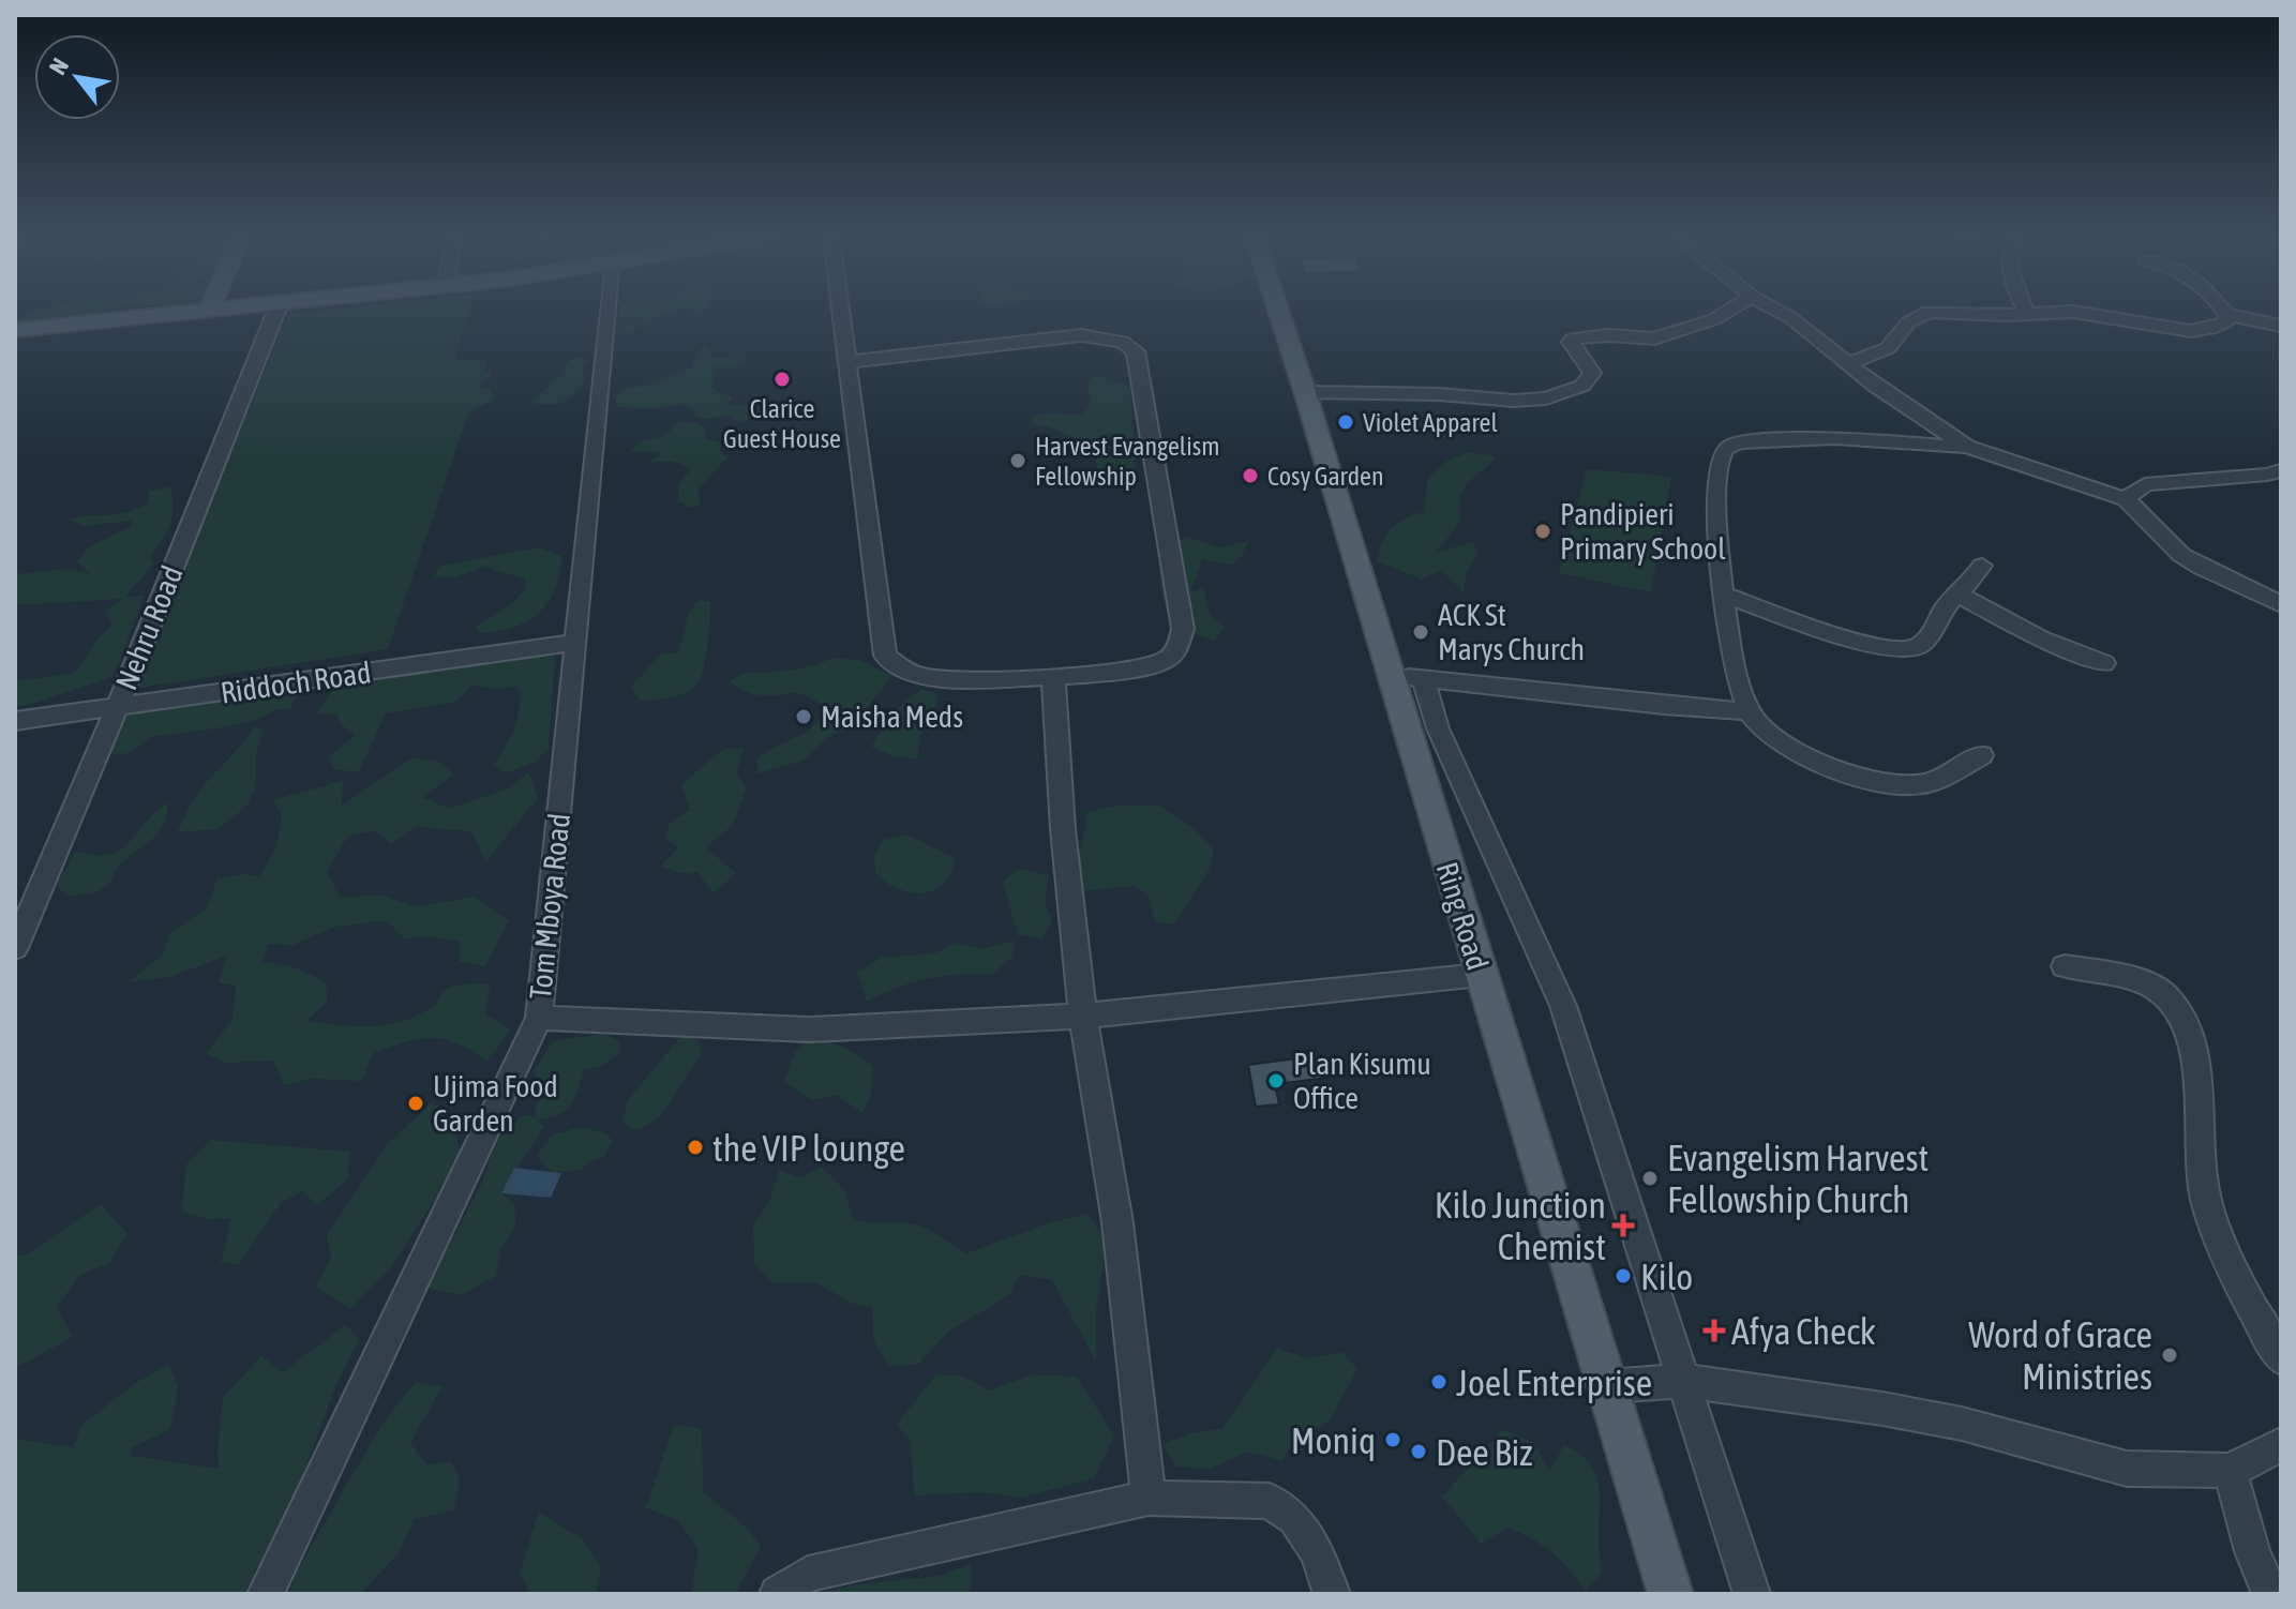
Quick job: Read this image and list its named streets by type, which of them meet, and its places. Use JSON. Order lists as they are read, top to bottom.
{
  "streets": {
    "main road": ["Ring Road"],
    "street": ["Nehru Road", "Riddoch Road", "Tom Mboya Road"]
  },
  "crossings": [
    ["Nehru Road", "Riddoch Road"],
    ["Riddoch Road", "Tom Mboya Road"]
  ],
  "places": {
    "other": [
      "Clarice Guest House",
      "Violet Apparel",
      "Harvest Evangelism Fellowship",
      "Cosy Garden",
      "Pandipieri Primary School",
      "ACK St Marys Church",
      "Maisha Meds",
      "Plan Kisumu Office",
      "Ujima Food Garden",
      "the VIP lounge",
      "Evangelism Harvest Fellowship Church",
      "Kilo",
      "Word of Grace Ministries",
      "Joel Enterprise",
      "Moniq",
      "Dee Biz"
    ],
    "health": ["Kilo Junction Chemist", "Afya Check"]
  },
  "north": "top left"
}
